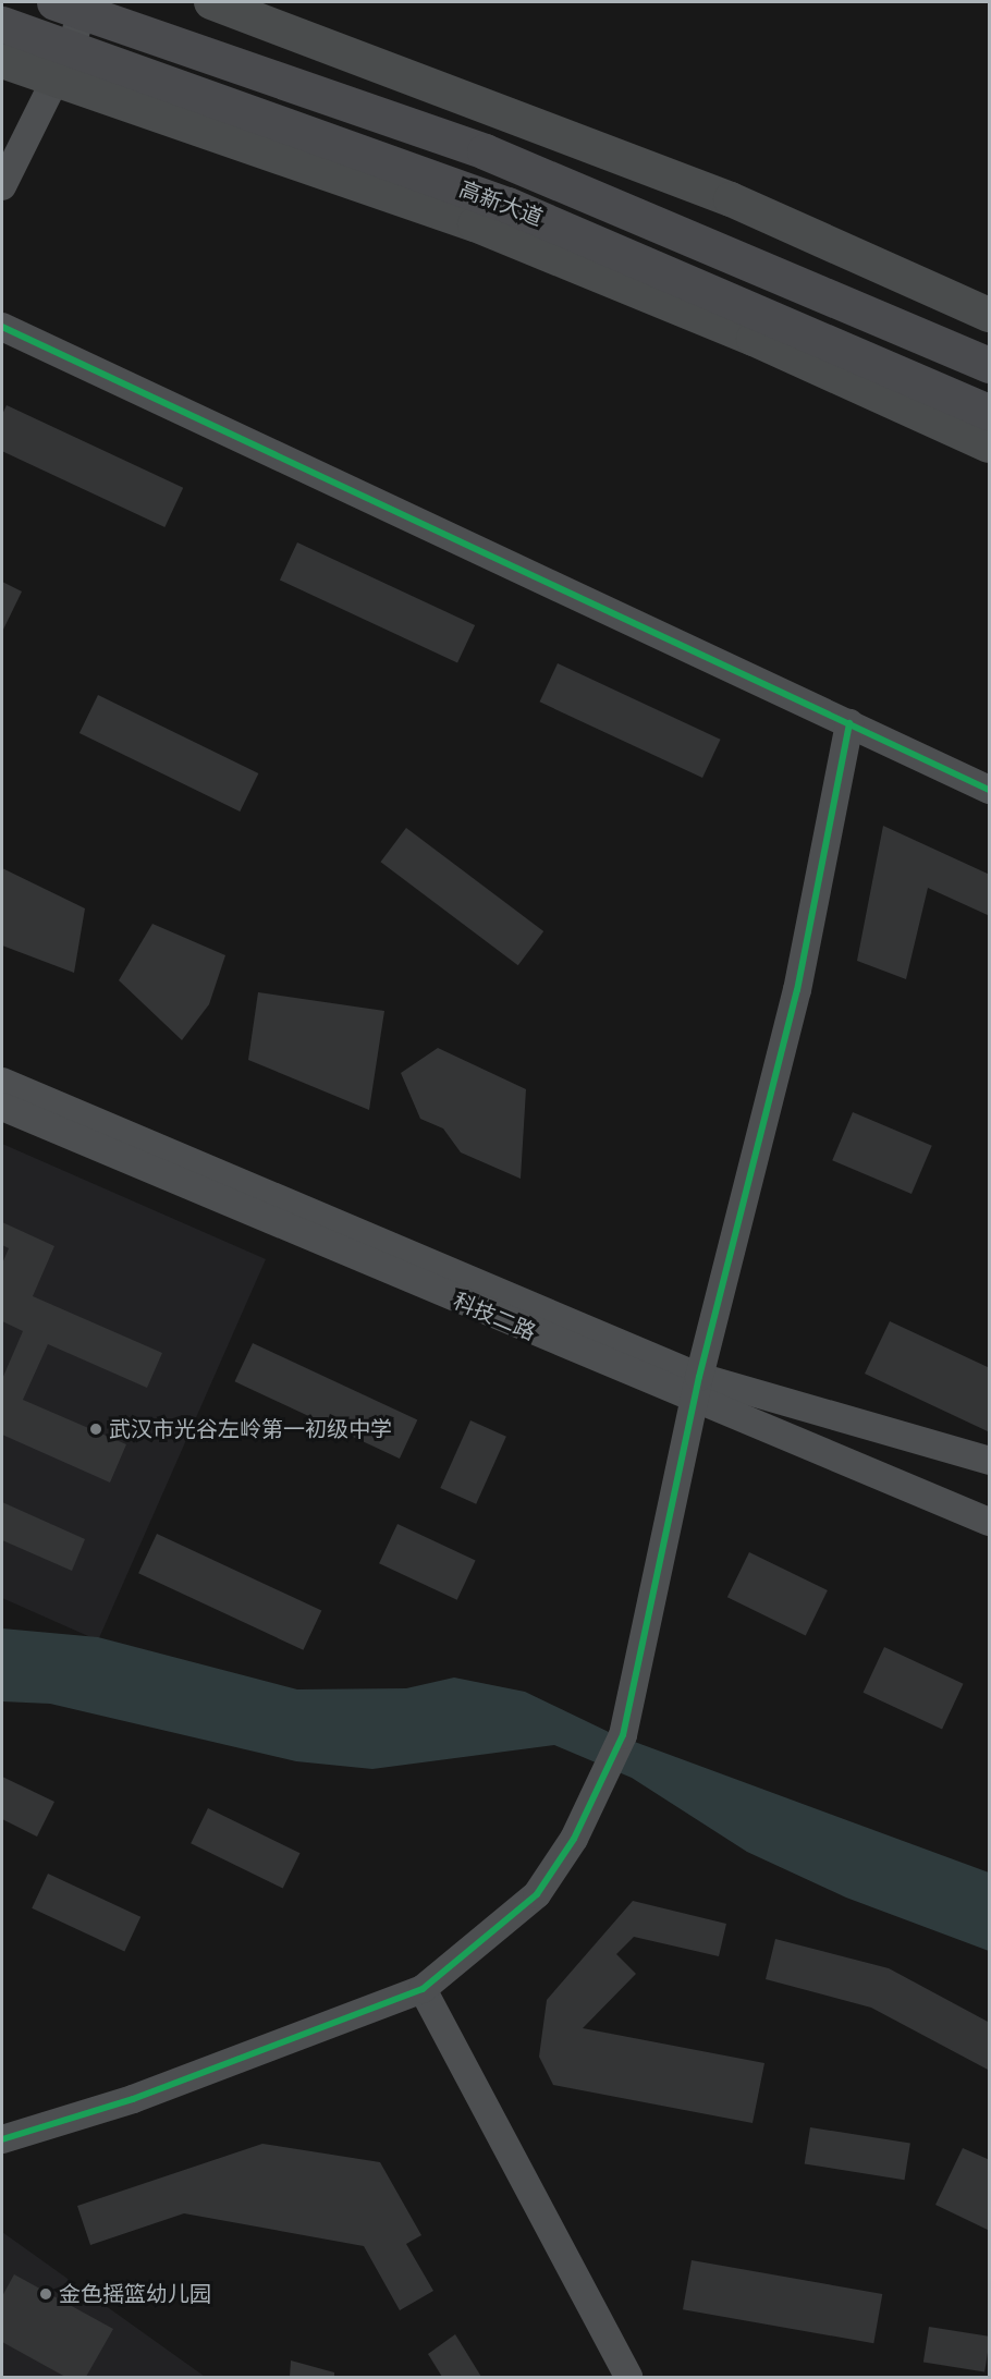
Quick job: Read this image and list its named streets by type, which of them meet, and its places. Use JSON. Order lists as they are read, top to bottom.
{
  "streets": {
    "highway": ["高新大道"],
    "street": ["科技二路"]
  },
  "places": ["武汉市光谷左岭第一初级中学", "金色摇篮幼儿园"]
}
